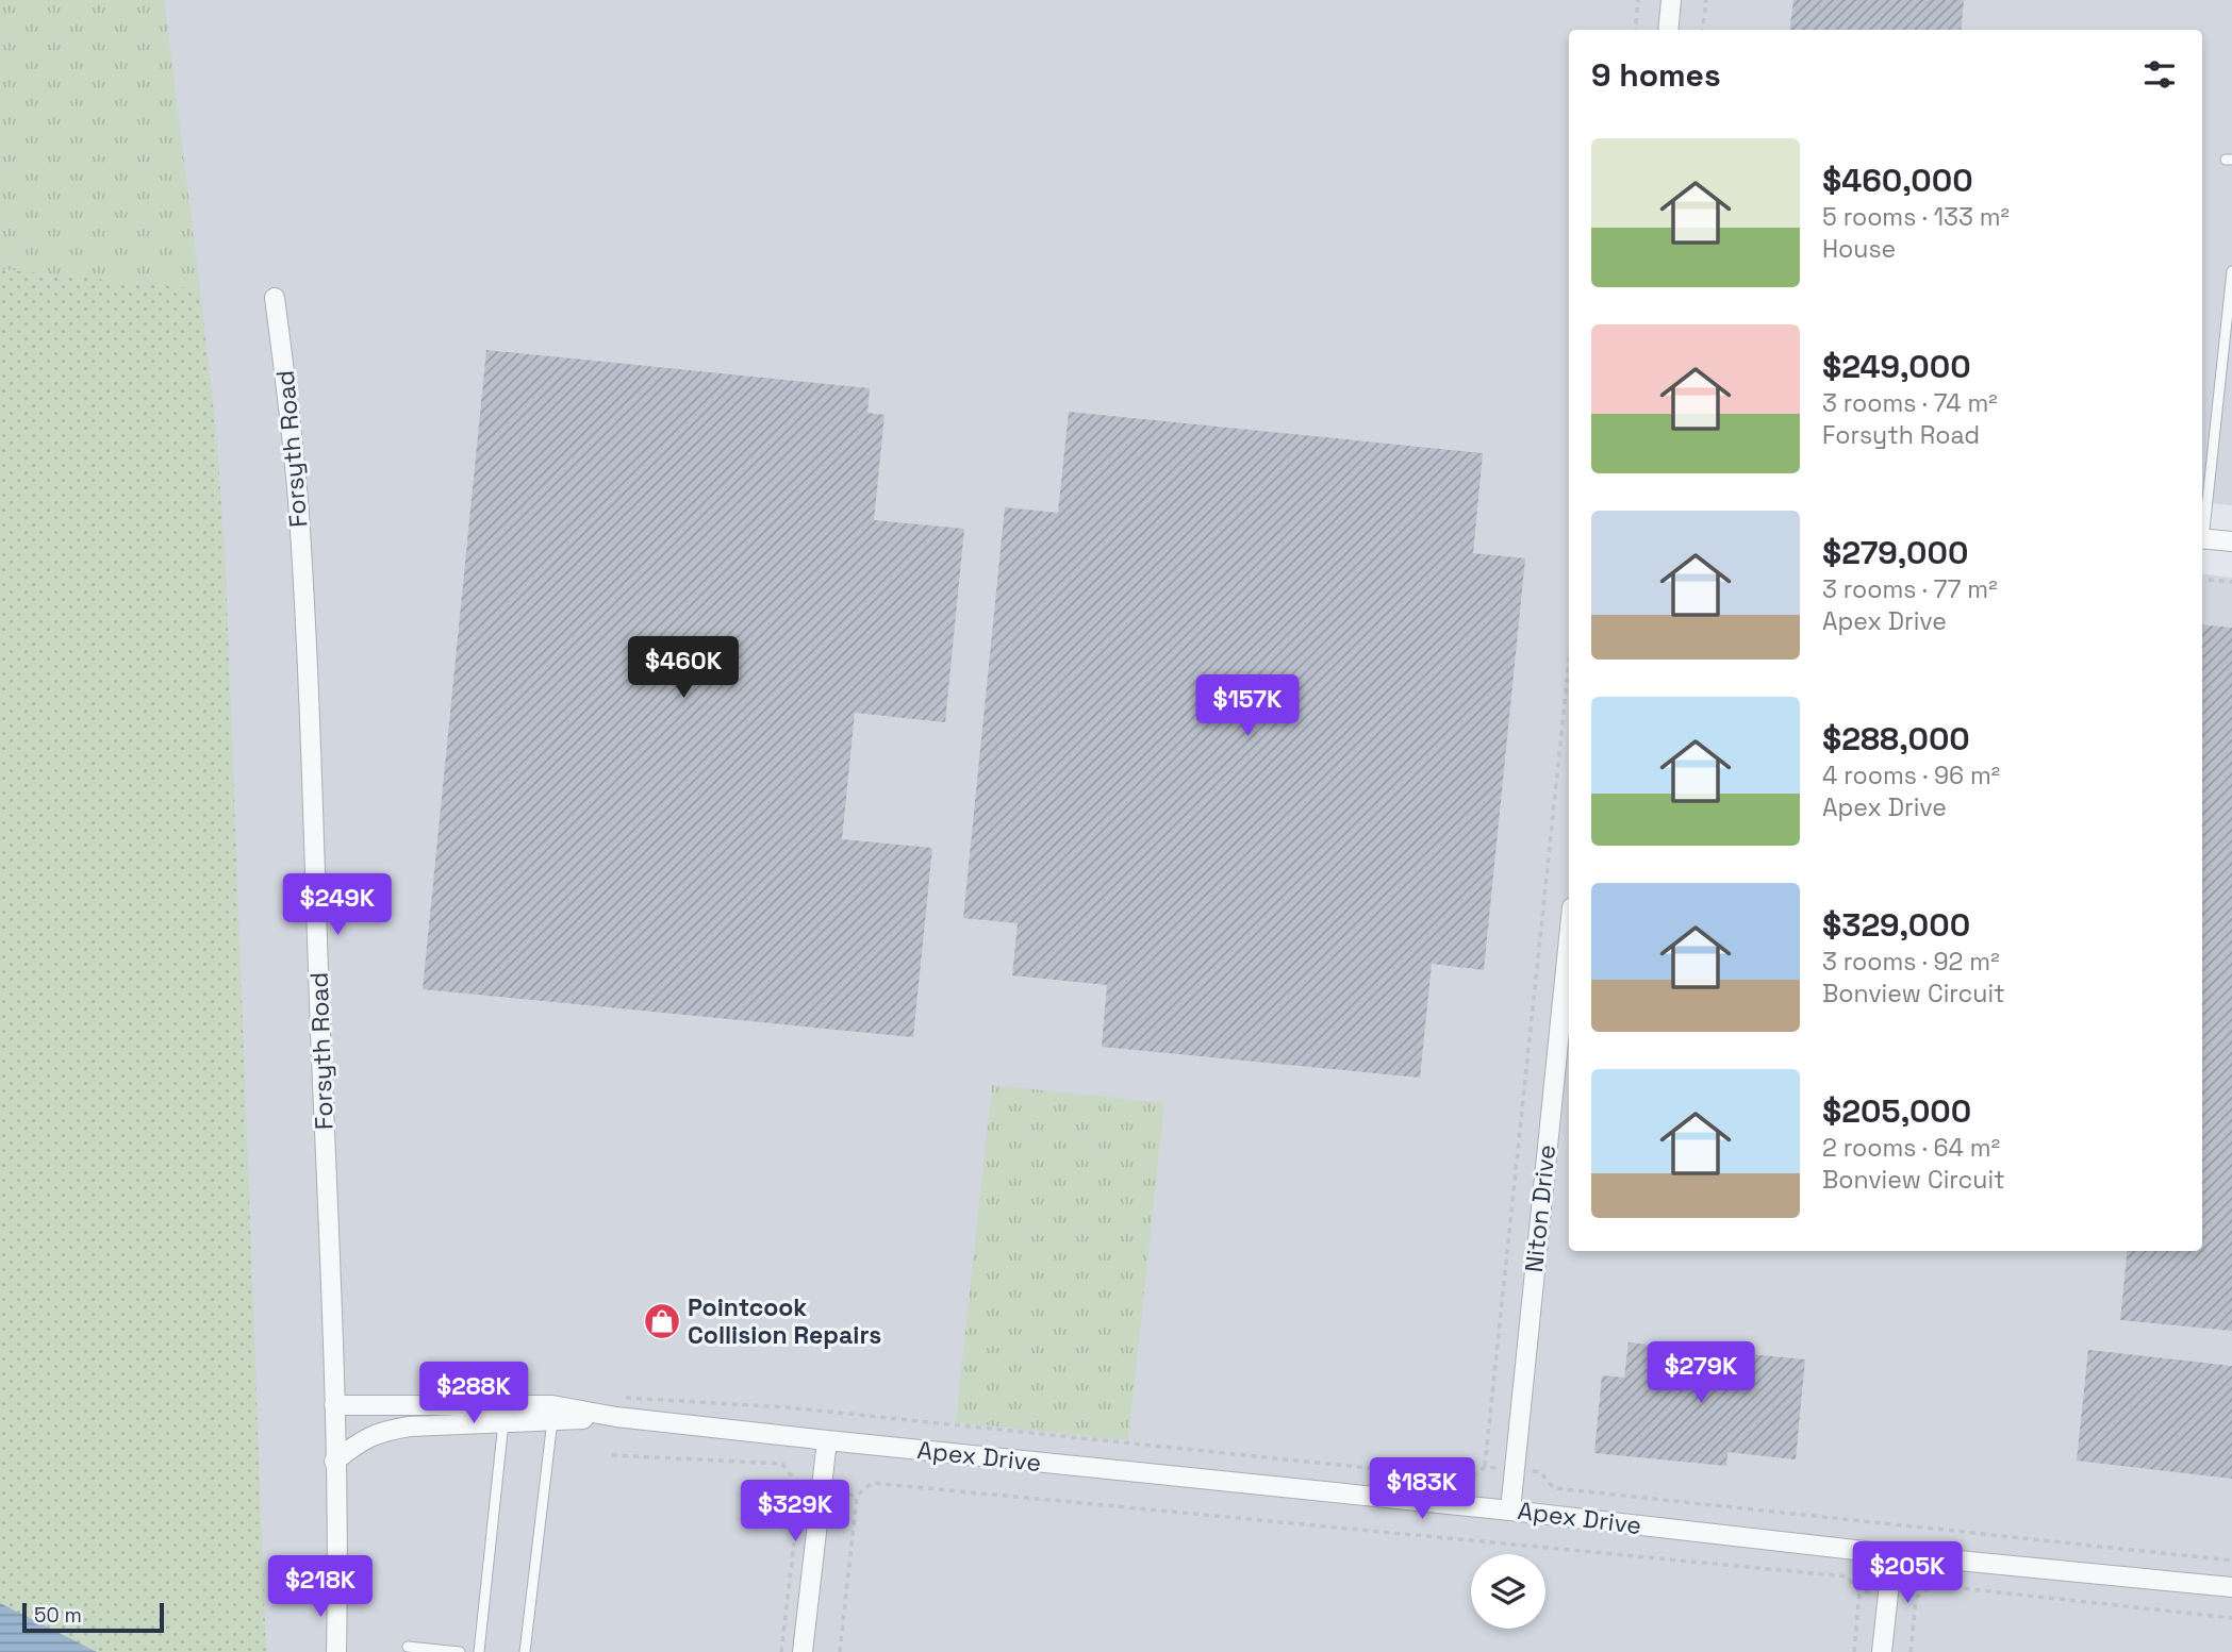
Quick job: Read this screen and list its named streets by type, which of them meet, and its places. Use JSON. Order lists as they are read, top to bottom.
{
  "streets": {
    "street": ["Forsyth Road", "Niton Drive", "Apex Drive"]
  },
  "crossings": [
    ["Forsyth Road", "Apex Drive"],
    ["Niton Drive", "Apex Drive"]
  ],
  "places": {
    "shop": ["Pointcook Collision Repairs"]
  },
  "scale_bar": "50 m",
  "page": {
    "heading": "9 homes",
    "list": [
      {
        "name": "$460,000",
        "note": "5 rooms · 133 m² · House"
      },
      {
        "name": "$249,000",
        "note": "3 rooms · 74 m² · Forsyth Road"
      },
      {
        "name": "$279,000",
        "note": "3 rooms · 77 m² · Apex Drive"
      },
      {
        "name": "$288,000",
        "note": "4 rooms · 96 m² · Apex Drive"
      },
      {
        "name": "$329,000",
        "note": "3 rooms · 92 m² · Bonview Circuit"
      },
      {
        "name": "$205,000",
        "note": "2 rooms · 64 m² · Bonview Circuit"
      }
    ],
    "price": [
      "$460K",
      "$157K",
      "$249K",
      "$279K",
      "$288K",
      "$183K",
      "$329K",
      "$205K",
      "$218K"
    ],
    "scale": "50 m"
  }
}
